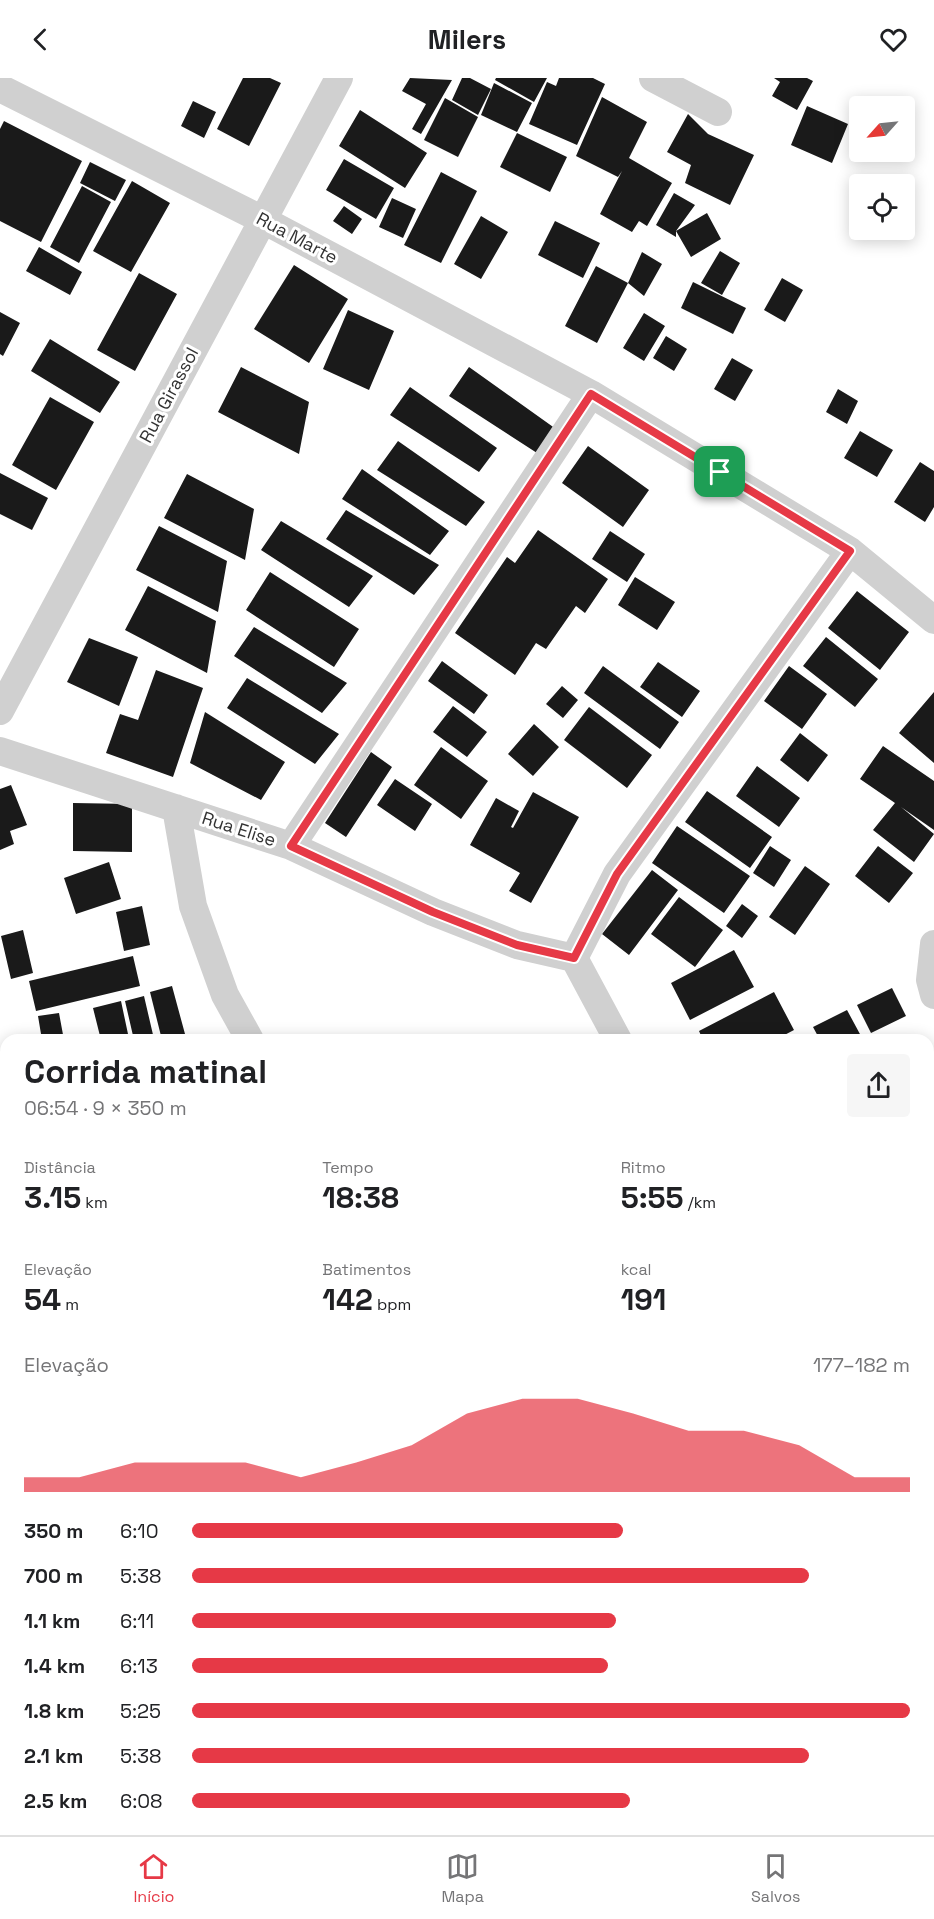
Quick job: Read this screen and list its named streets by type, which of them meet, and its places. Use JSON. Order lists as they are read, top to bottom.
{
  "streets": {
    "street": ["Rua Marte", "Rua Girassol", "Rua Elise"]
  },
  "crossings": [
    ["Rua Marte", "Rua Girassol"]
  ],
  "north": "bottom left",
  "page": {
    "header": "Milers",
    "heading": ["Corrida matinal", "06:54 · 9 × 350 m"],
    "stats": [
      ["Distância", "3.15 km"],
      ["Tempo", "18:38"],
      ["Ritmo", "5:55 /km"],
      ["Elevação", "54 m"],
      ["Batimentos", "142 bpm"],
      ["kcal", "191"]
    ],
    "chart": ["Elevação", "177–182 m"],
    "list": [
      {
        "name": "350 m",
        "note": "6:10"
      },
      {
        "name": "700 m",
        "note": "5:38"
      },
      {
        "name": "1.1 km",
        "note": "6:11"
      },
      {
        "name": "1.4 km",
        "note": "6:13"
      },
      {
        "name": "1.8 km",
        "note": "5:25"
      },
      {
        "name": "2.1 km",
        "note": "5:38"
      },
      {
        "name": "2.5 km",
        "note": "6:08"
      }
    ],
    "tabs": ["Início", "Mapa", "Salvos"]
  }
}
